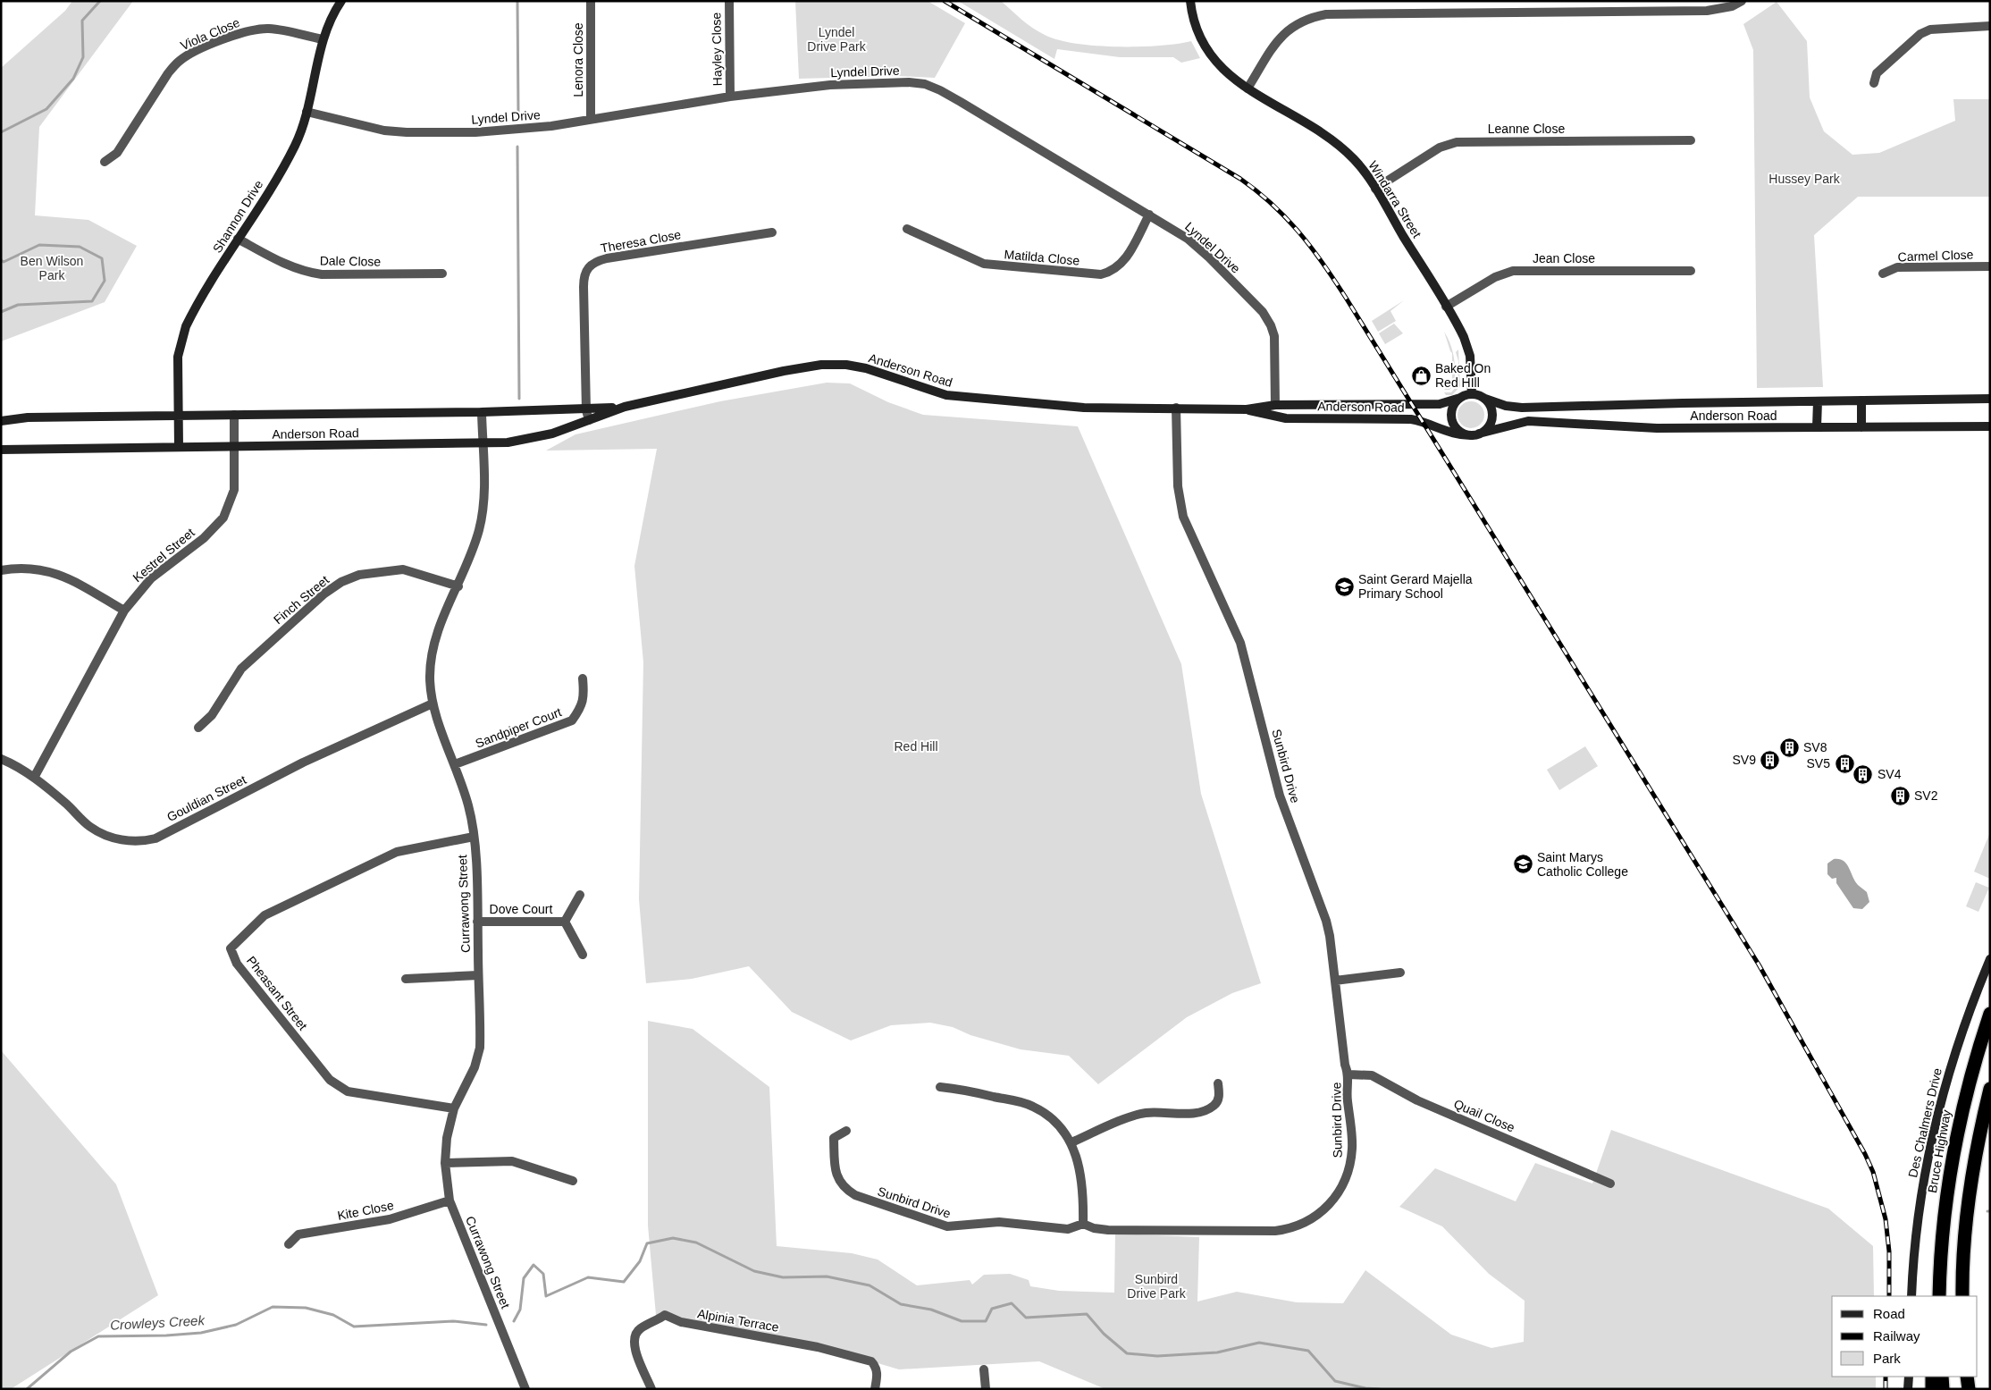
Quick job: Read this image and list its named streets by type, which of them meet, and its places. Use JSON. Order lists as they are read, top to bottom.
{
  "streets": {
    "highway": ["Bruce Highway"],
    "street": [
      "Viola Close",
      "Hayley Close",
      "Lenora Close",
      "Lyndel Drive",
      "Leanne Close",
      "Windarra Street",
      "Shannon Drive",
      "Theresa Close",
      "Carmel Close",
      "Matilda Close",
      "Jean Close",
      "Dale Close",
      "Anderson Road",
      "Kestrel Street",
      "Finch Street",
      "Sandpiper Court",
      "Sunbird Drive",
      "Gouldian Street",
      "Currawong Street",
      "Dove Court",
      "Pheasant Street",
      "Quail Close",
      "Des Chalmers Drive",
      "Kite Close",
      "Alpinia Terrace"
    ]
  },
  "crossings": [
    ["Viola Close", "Shannon Drive"],
    ["Hayley Close", "Lyndel Drive"],
    ["Lenora Close", "Lyndel Drive"],
    ["Lyndel Drive", "Shannon Drive"],
    ["Lyndel Drive", "Matilda Close"],
    ["Lyndel Drive", "Anderson Road"],
    ["Leanne Close", "Windarra Street"],
    ["Windarra Street", "Jean Close"],
    ["Windarra Street", "Anderson Road"],
    ["Shannon Drive", "Dale Close"],
    ["Shannon Drive", "Anderson Road"],
    ["Theresa Close", "Anderson Road"],
    ["Anderson Road", "Kestrel Street"],
    ["Anderson Road", "Sunbird Drive"],
    ["Anderson Road", "Currawong Street"],
    ["Kestrel Street", "Gouldian Street"],
    ["Finch Street", "Currawong Street"],
    ["Sandpiper Court", "Currawong Street"],
    ["Sunbird Drive", "Quail Close"],
    ["Gouldian Street", "Currawong Street"],
    ["Currawong Street", "Dove Court"],
    ["Currawong Street", "Pheasant Street"],
    ["Currawong Street", "Kite Close"]
  ],
  "water": ["Crowleys Creek"],
  "parks": [
    "Lyndel Drive Park",
    "Hussey Park",
    "Ben Wilson Park",
    "Red Hill",
    "Sunbird Drive Park"
  ],
  "places": {
    "shop": ["Baked On Red HIll"],
    "school or university": ["Saint Gerard Majella Primary School", "Saint Marys Catholic College"],
    "building": [
      "SV8",
      "SV9",
      "SV5",
      "SV4",
      "SV2"
    ]
  },
  "legend": ["Road", "Railway", "Park"]
}
